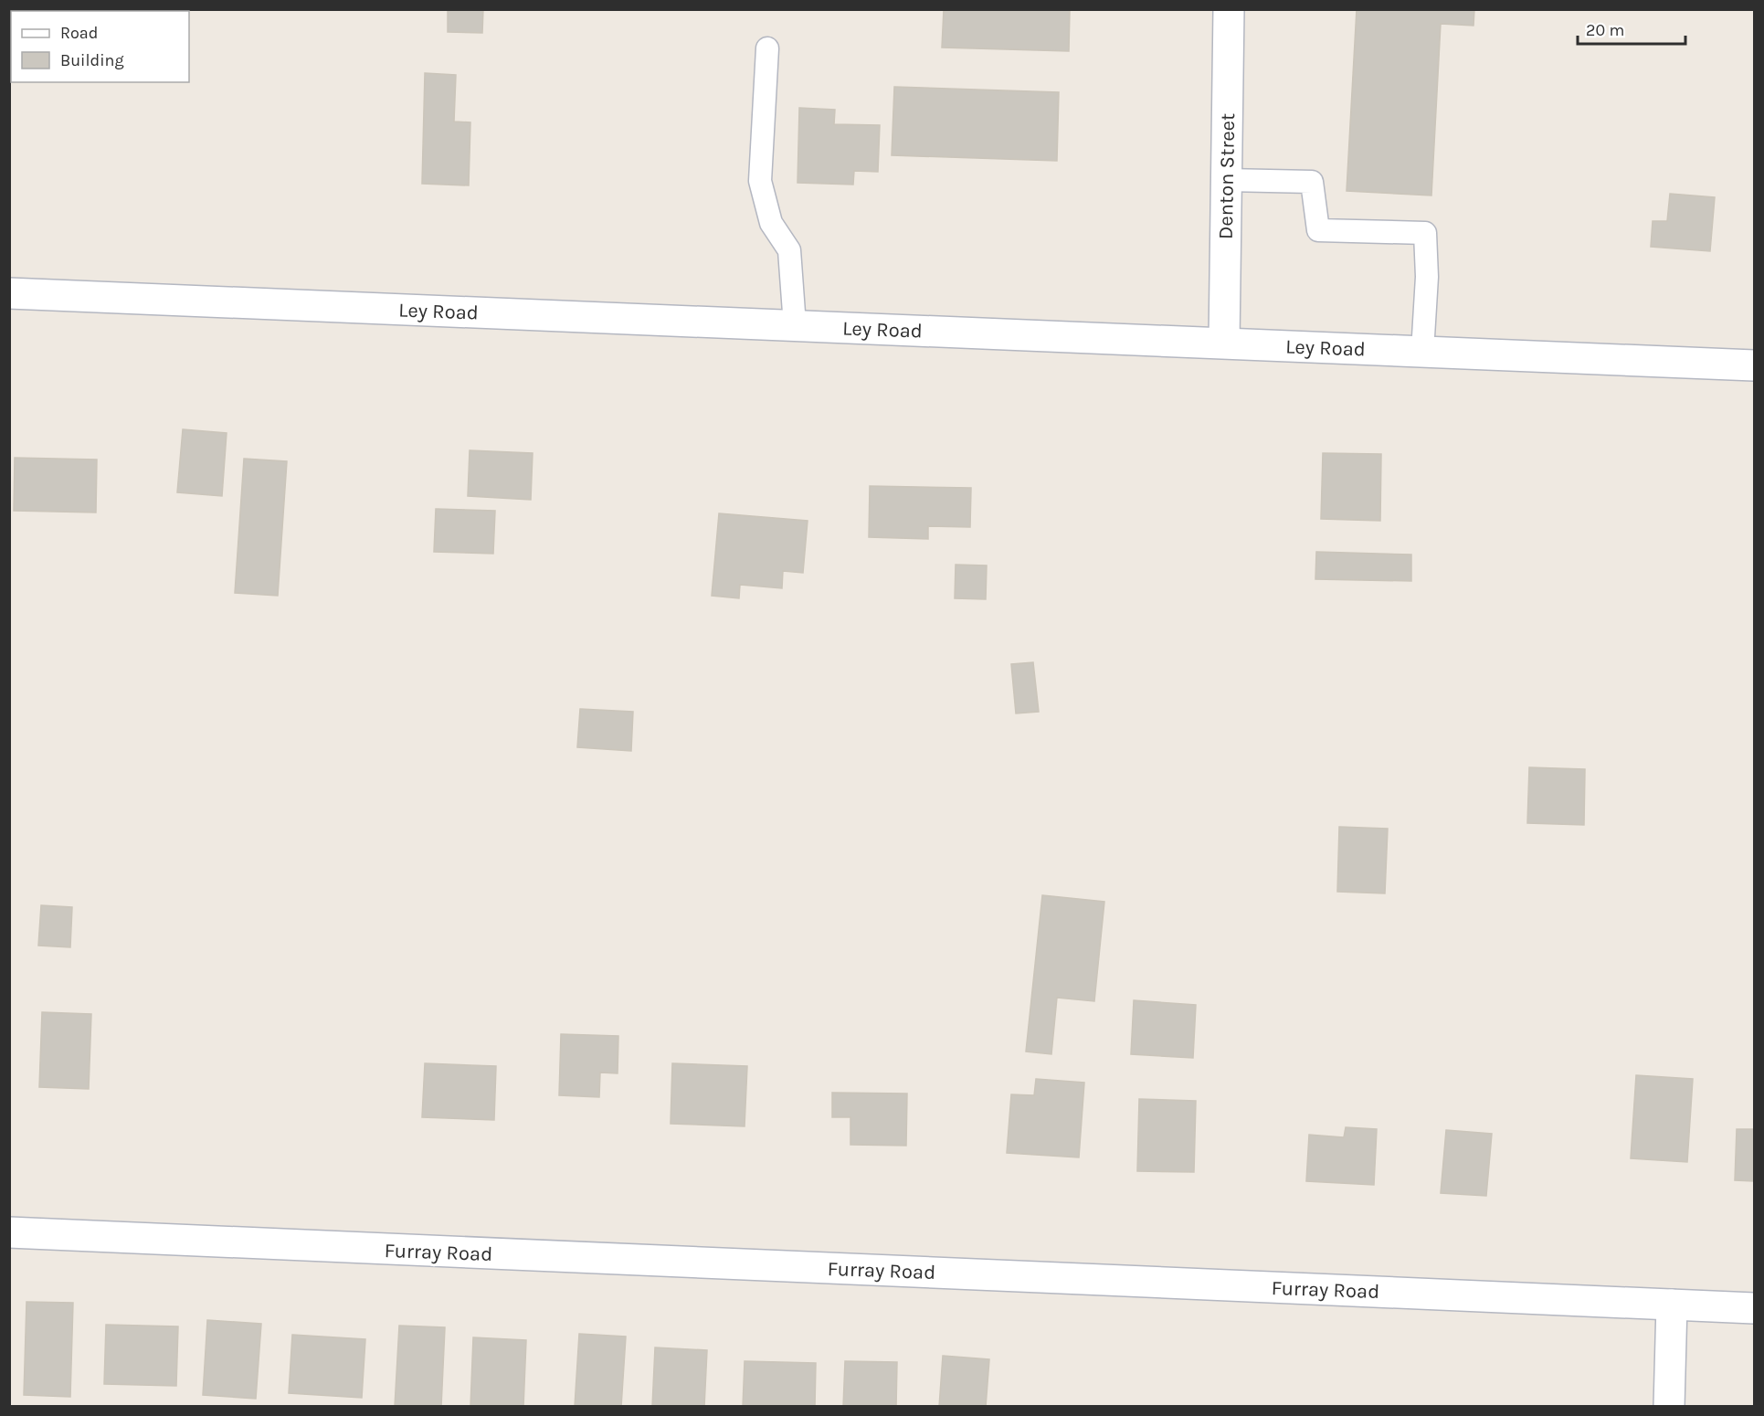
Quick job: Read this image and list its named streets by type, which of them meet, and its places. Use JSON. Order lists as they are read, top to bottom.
{
  "streets": {
    "street": ["Denton Street", "Ley Road", "Furray Road"]
  },
  "crossings": [
    ["Denton Street", "Ley Road"]
  ],
  "legend": ["Road", "Building"],
  "scale_bar": "20 m"
}
